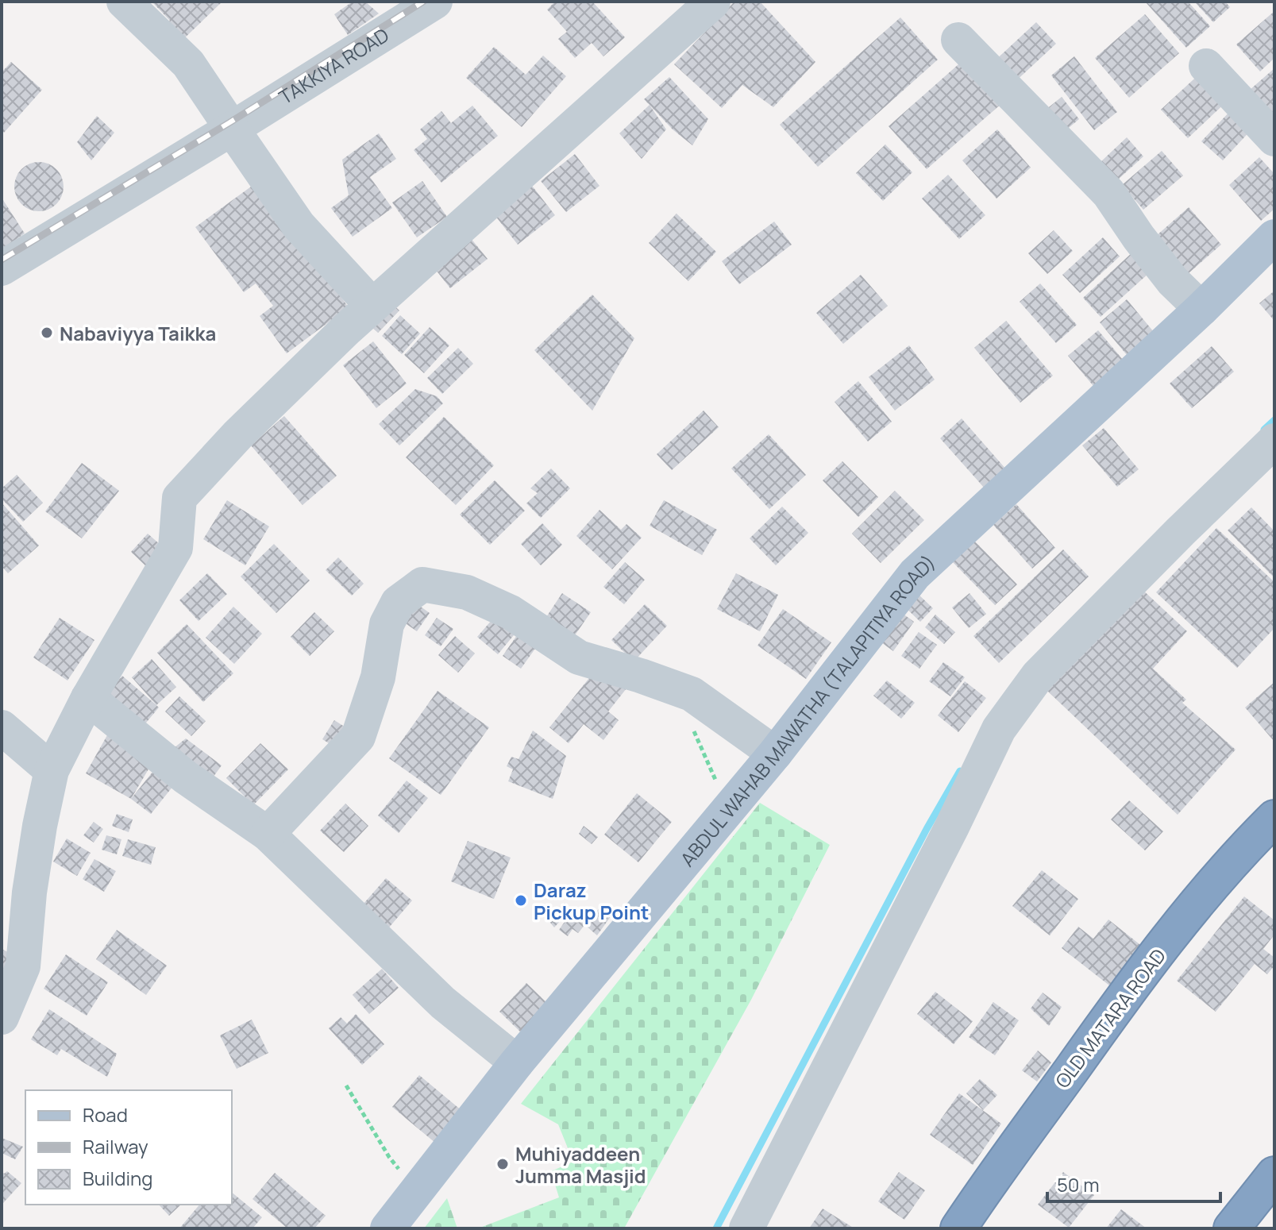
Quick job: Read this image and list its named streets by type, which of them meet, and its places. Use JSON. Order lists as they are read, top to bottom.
{
  "streets": {
    "highway": ["OLD MATARA ROAD"],
    "main road": ["ABDUL WAHAB MAWATHA (TALAPITIYA ROAD)"],
    "street": ["TAKKIYA ROAD"]
  },
  "places": ["Nabaviyya Taikka", "Daraz Pickup Point", "Muhiyaddeen Jumma Masjid"],
  "legend": ["Road", "Railway", "Building"],
  "scale_bar": "50 m"
}
